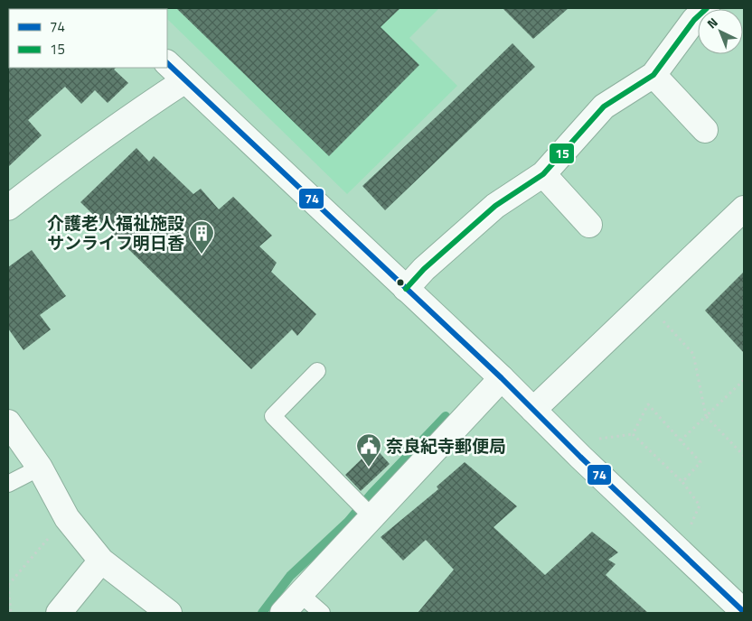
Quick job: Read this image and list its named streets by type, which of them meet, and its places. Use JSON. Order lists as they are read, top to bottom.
{
  "places": {
    "building": ["介護老人福祉施設 サンライフ明日香"],
    "public building": ["奈良紀寺郵便局"]
  },
  "lines": ["transit line 15", "transit line 74"],
  "legend": ["74", "15"],
  "north": "top left"
}
